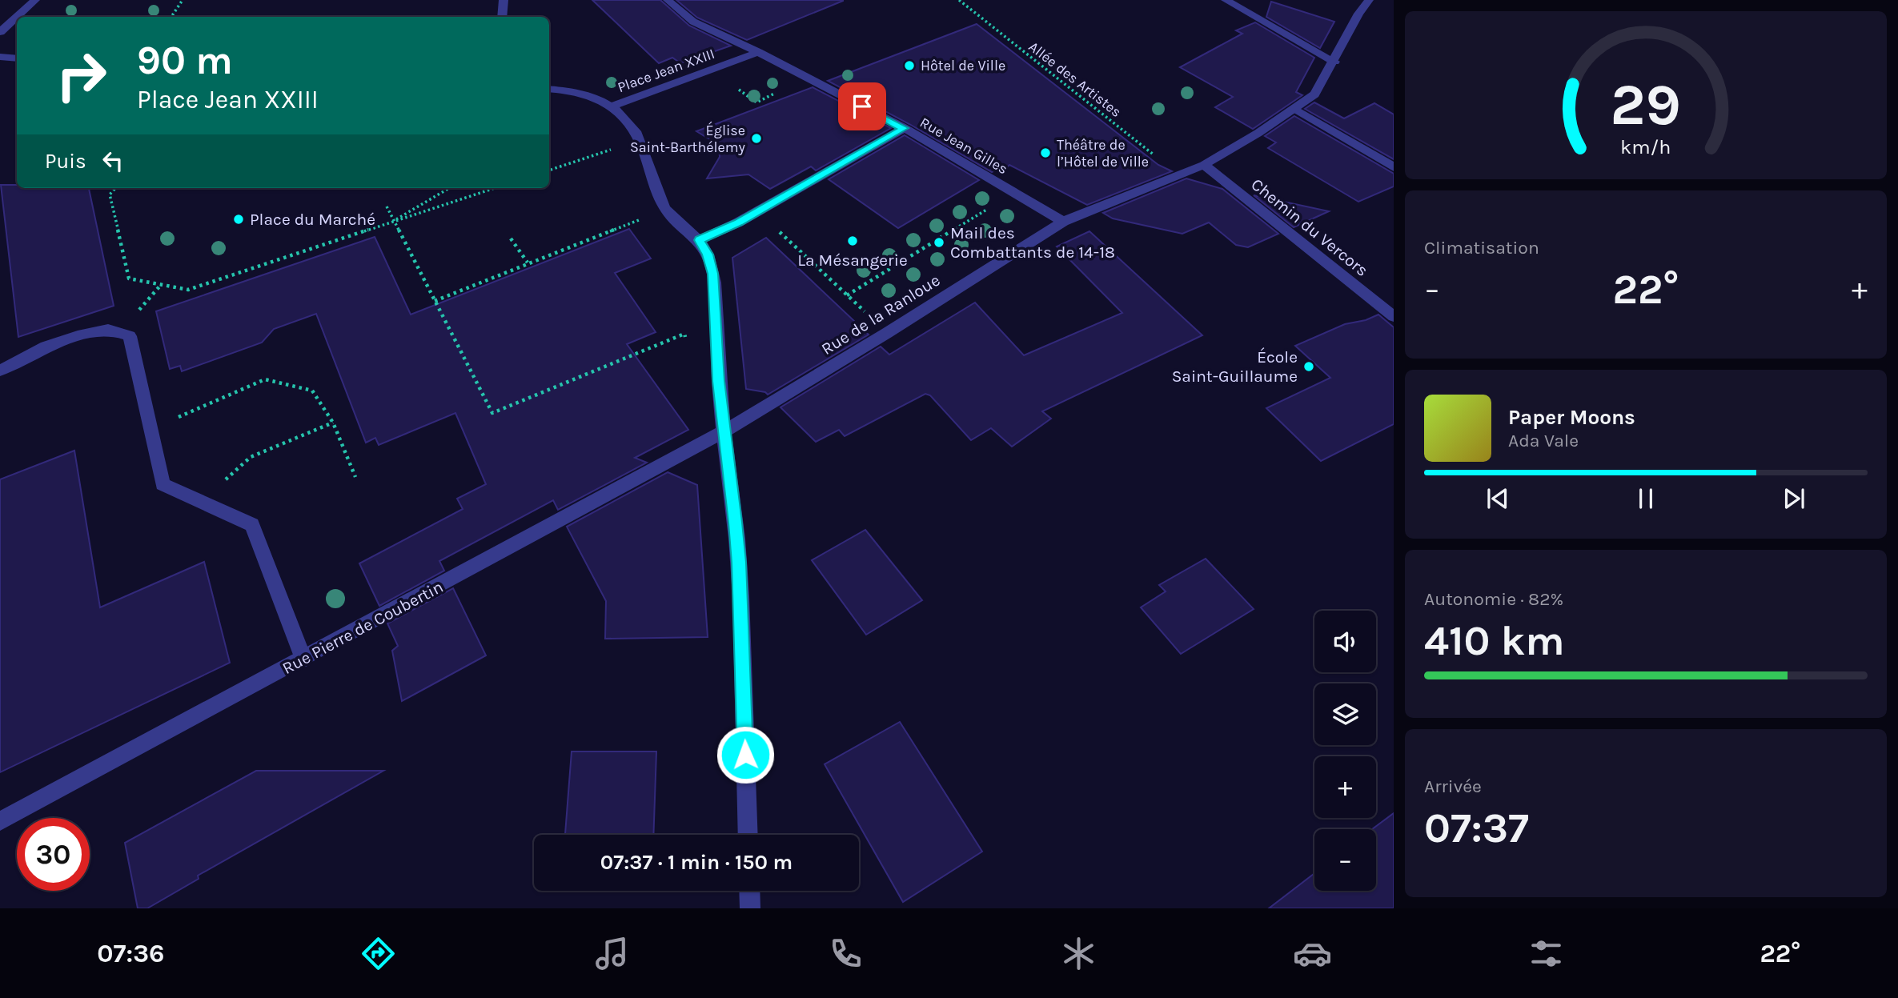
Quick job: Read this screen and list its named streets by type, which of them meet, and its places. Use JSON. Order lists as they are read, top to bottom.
{
  "streets": {
    "street": [
      "Place Jean XXIII",
      "Rue Jean Gilles",
      "Chemin du Vercors",
      "Rue de la Ranloue",
      "Rue Pierre de Coubertin"
    ],
    "path": ["Allée des Artistes"]
  },
  "crossings": [
    ["Place Jean XXIII", "Rue Jean Gilles"],
    ["Allée des Artistes", "Rue de la Ranloue"],
    ["Rue Jean Gilles", "Rue de la Ranloue"],
    ["Chemin du Vercors", "Rue de la Ranloue"],
    ["Rue de la Ranloue", "Rue Pierre de Coubertin"]
  ],
  "places": [
    "Hôtel de Ville",
    "Église Saint-Barthélemy",
    "Théâtre de l’Hôtel de Ville",
    "Place du Marché",
    "La Mésangerie",
    "Mail des Combattants de 14-18",
    "École Saint-Guillaume"
  ],
  "page": {
    "turn": ["90 m", "Place Jean XXIII"],
    "then": "Puis",
    "tile": [
      "Climatisation",
      ["Autonomie · 82%", "410 km"],
      ["Arrivée", "07:37"]
    ],
    "heat": ["−", "22°", "+"],
    "song": ["Paper Moons", "Ada Vale"],
    "map_buttons": ["+", "−"],
    "limit": "30",
    "trip": "07:37 · 1 min · 150 m",
    "tabs": ["07:36", "22°"],
    "gauge": ["29", "km/h"]
  }
}
